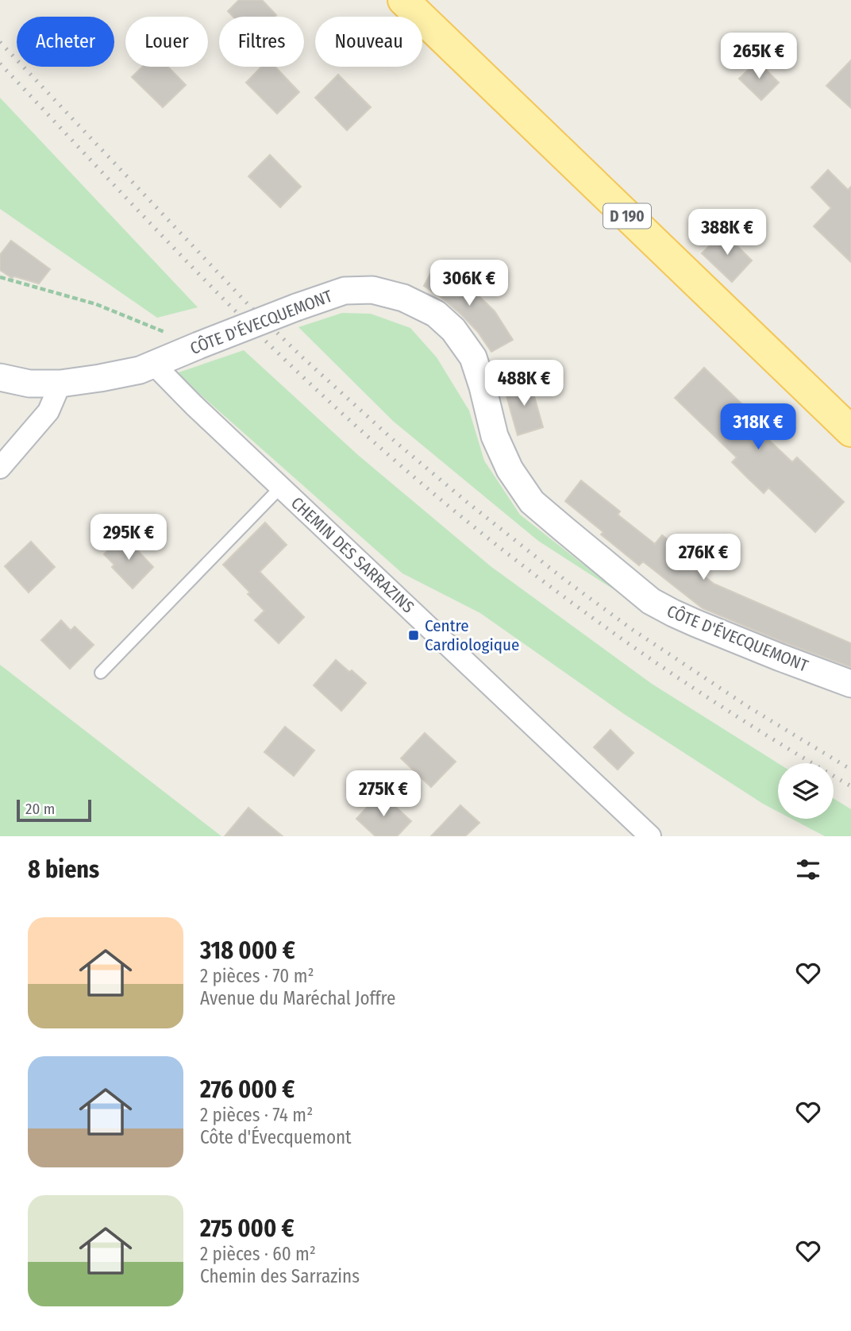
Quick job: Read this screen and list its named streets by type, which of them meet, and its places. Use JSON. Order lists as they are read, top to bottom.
{
  "streets": {
    "main road": ["D 190"],
    "street": ["CÔTE D'ÉVECQUEMONT", "CHEMIN DES SARRAZINS"]
  },
  "crossings": [
    ["CÔTE D'ÉVECQUEMONT", "CHEMIN DES SARRAZINS"]
  ],
  "places": {
    "transit": ["Centre Cardiologique"]
  },
  "scale_bar": "20 m",
  "page": {
    "chip": [
      "Acheter",
      "Louer",
      "Filtres",
      "Nouveau"
    ],
    "price": [
      "265K €",
      "388K €",
      "306K €",
      "488K €",
      "318K €",
      "295K €",
      "276K €",
      "275K €"
    ],
    "scale": "20 m",
    "heading": "8 biens",
    "list": [
      {
        "name": "318 000 €",
        "note": "2 pièces · 70 m² · Avenue du Maréchal Joffre"
      },
      {
        "name": "276 000 €",
        "note": "2 pièces · 74 m² · Côte d'Évecquemont"
      },
      {
        "name": "275 000 €",
        "note": "2 pièces · 60 m² · Chemin des Sarrazins"
      }
    ]
  }
}
